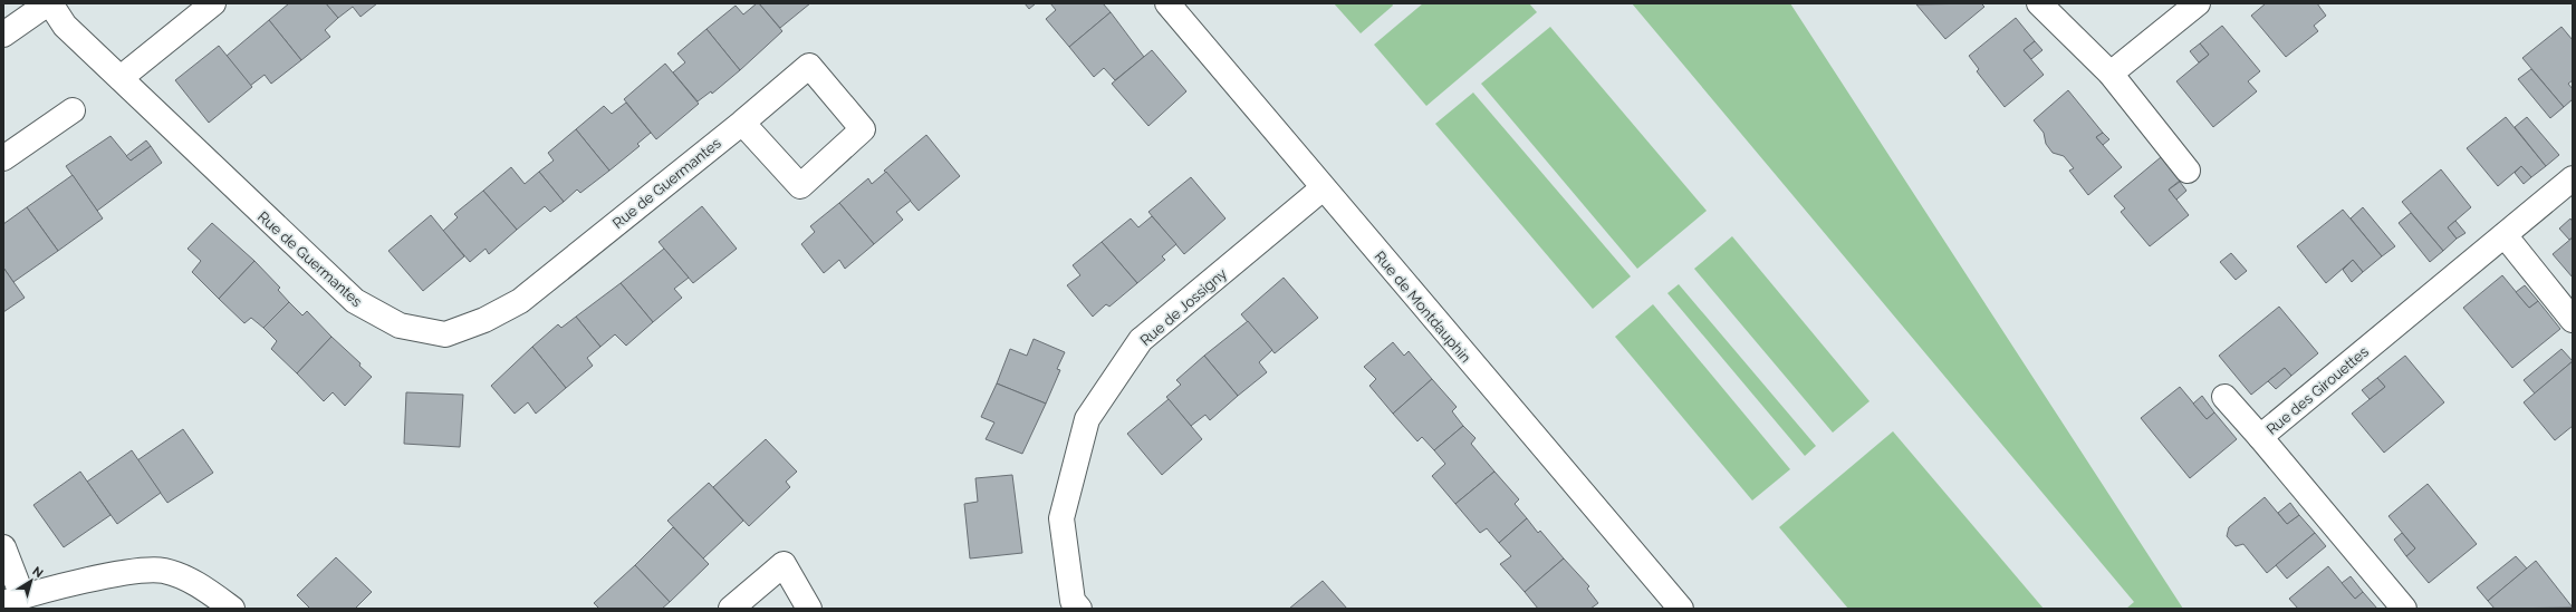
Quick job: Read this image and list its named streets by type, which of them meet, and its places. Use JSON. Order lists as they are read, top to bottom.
{
  "streets": {
    "street": [
      "Rue de Guermantes",
      "Rue de Jossigny",
      "Rue de Montdauphin",
      "Rue des Girouettes"
    ]
  },
  "crossings": [
    ["Rue de Jossigny", "Rue de Montdauphin"]
  ],
  "north": "top right"
}
